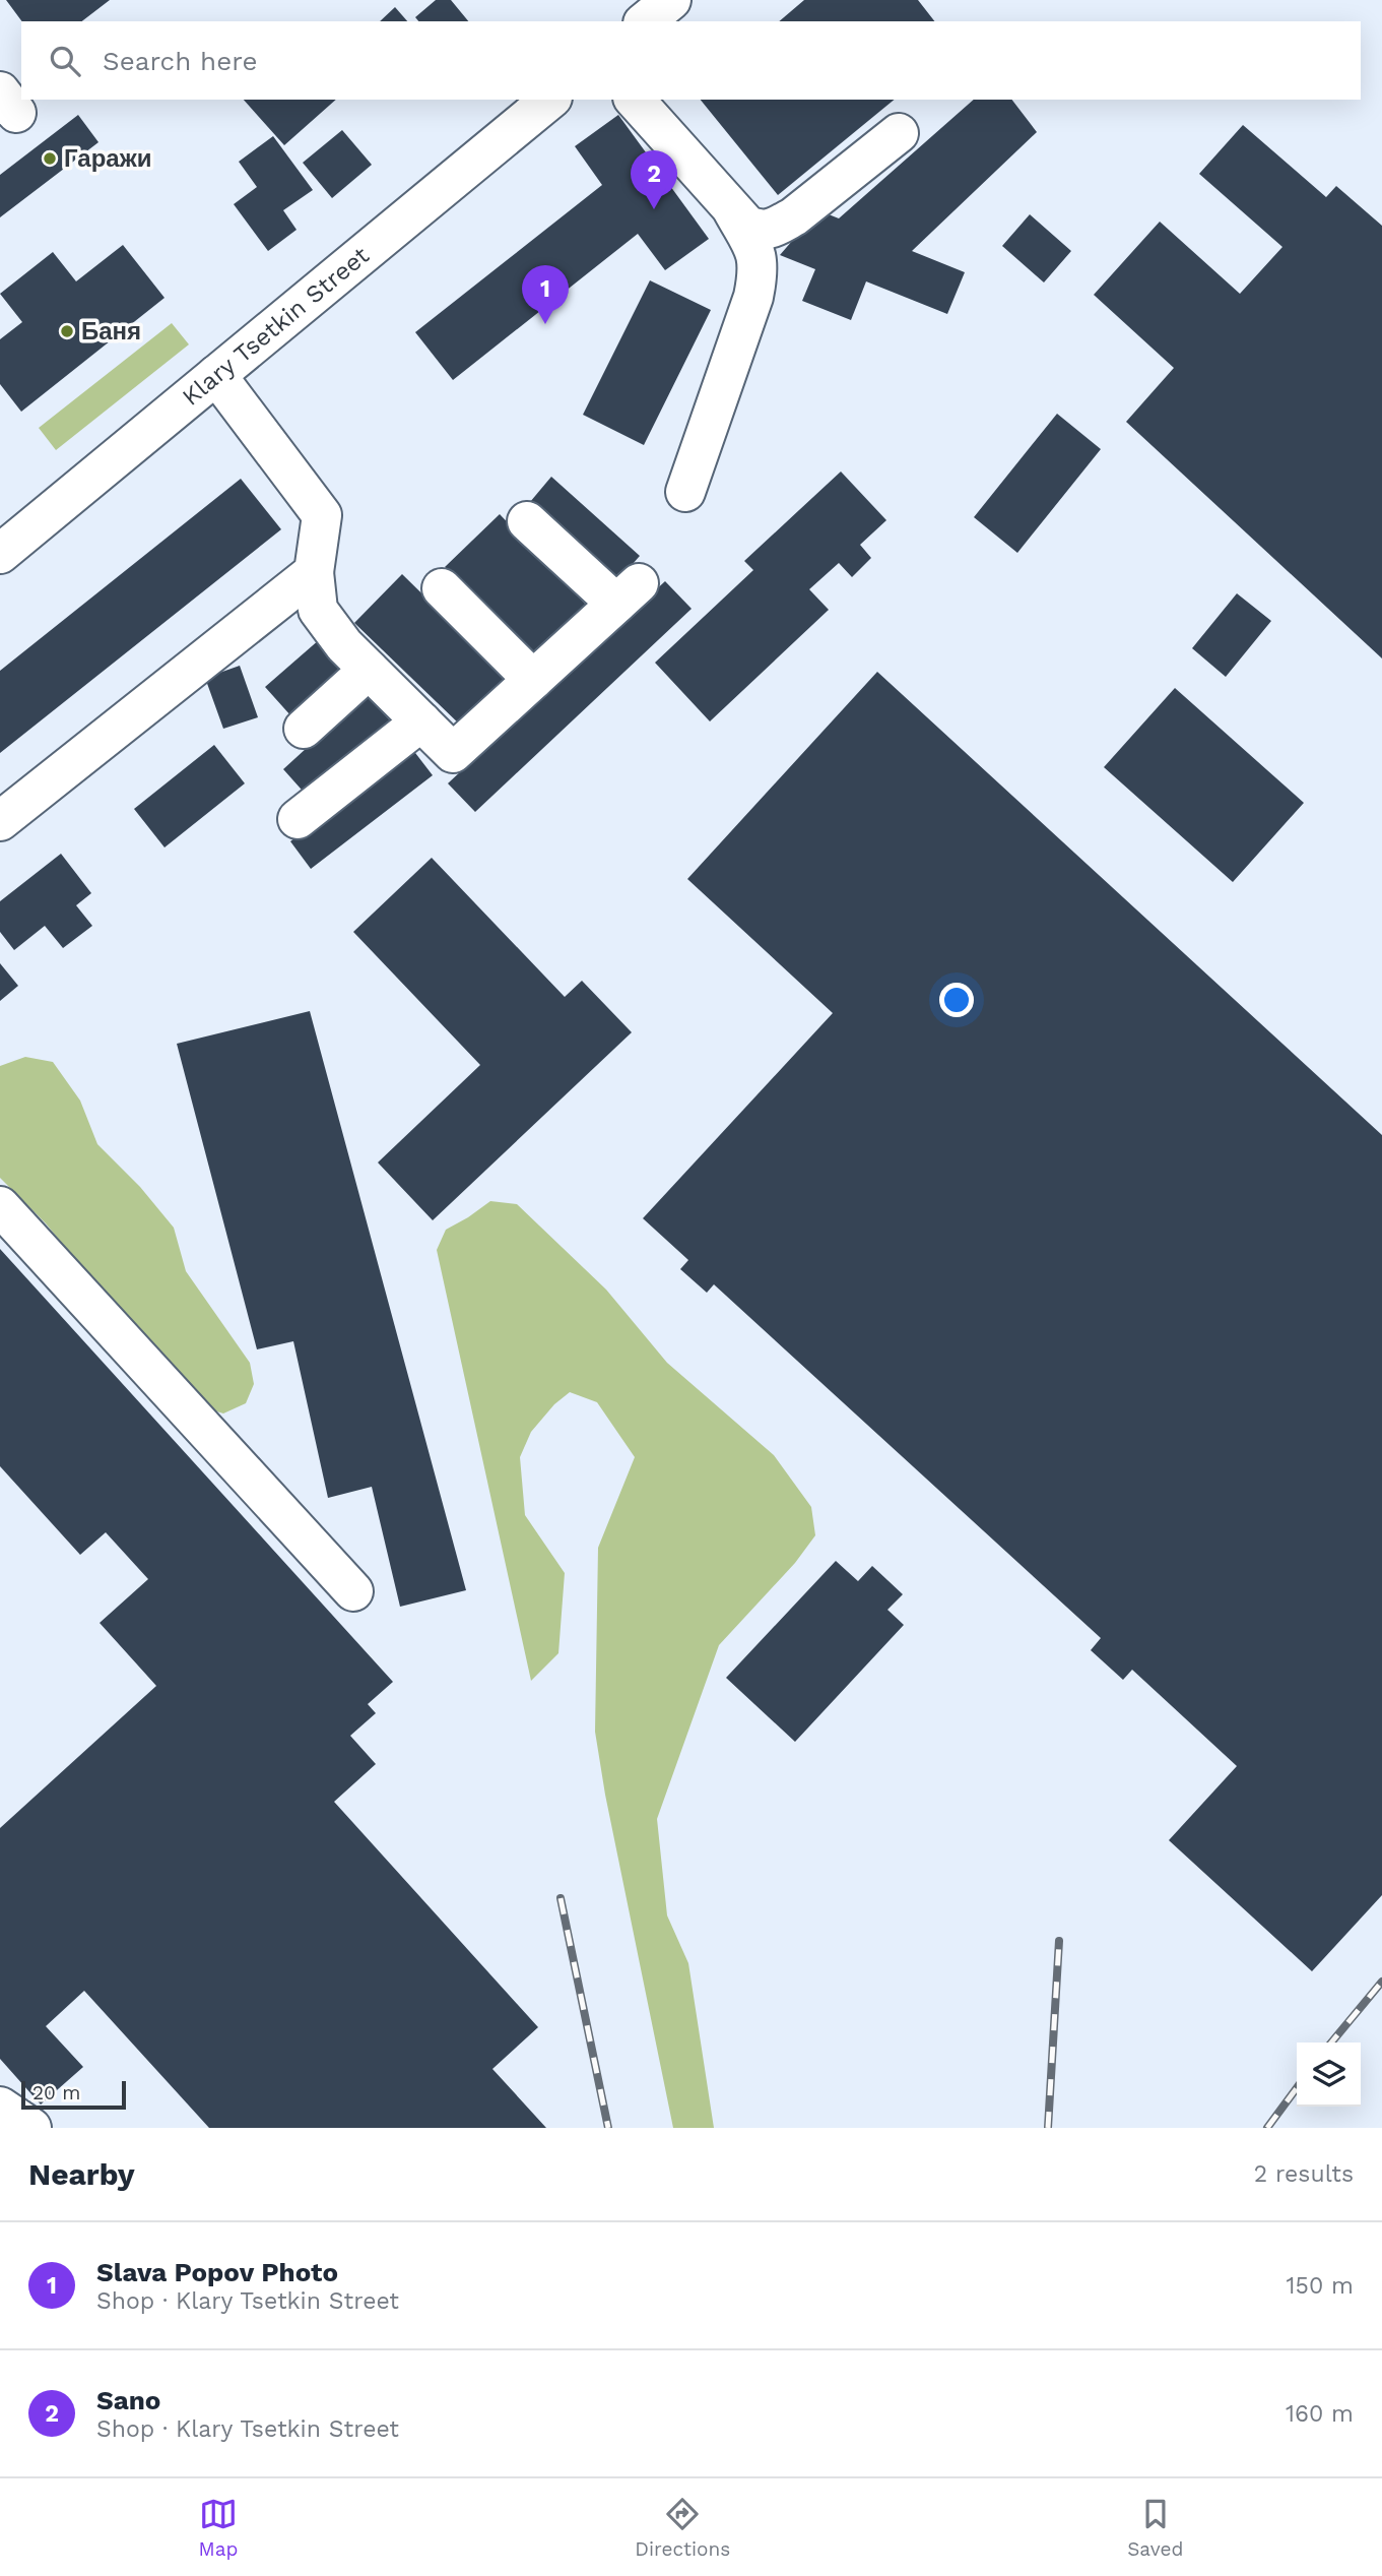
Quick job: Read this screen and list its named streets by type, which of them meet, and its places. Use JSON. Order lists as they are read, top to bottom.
{
  "streets": {
    "street": ["Klary Tsetkin Street"]
  },
  "places": ["Гаражи", "Баня"],
  "scale_bar": "20 m",
  "page": {
    "search": "Search here",
    "pins": ["2", "1"],
    "scale": "20 m",
    "heading": ["Nearby", "2 results"],
    "list": [
      {
        "mark": "1",
        "name": "Slava Popov Photo",
        "note": "Shop · Klary Tsetkin Street",
        "value": "150 m"
      },
      {
        "mark": "2",
        "name": "Sano",
        "note": "Shop · Klary Tsetkin Street",
        "value": "160 m"
      }
    ],
    "nav": ["Map", "Directions", "Saved"]
  }
}
